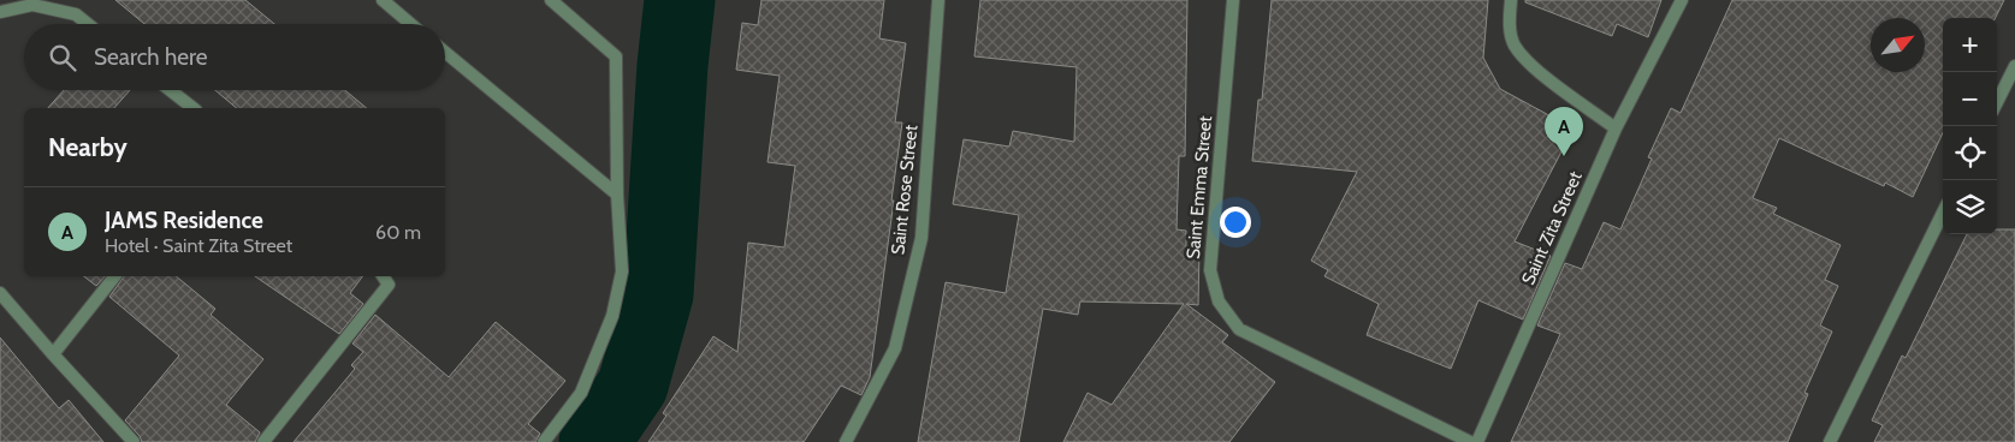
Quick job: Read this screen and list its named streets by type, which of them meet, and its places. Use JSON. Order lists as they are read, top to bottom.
{
  "streets": {
    "street": ["Saint Emma Street", "Saint Rose Street", "Saint Zita Street"]
  },
  "north": "top right",
  "page": {
    "map_buttons": ["+", "−"],
    "search": "Search here",
    "pins": "A",
    "heading": "Nearby",
    "list": [
      {
        "mark": "A",
        "name": "JAMS Residence",
        "note": "Hotel · Saint Zita Street",
        "value": "60 m"
      }
    ]
  }
}
